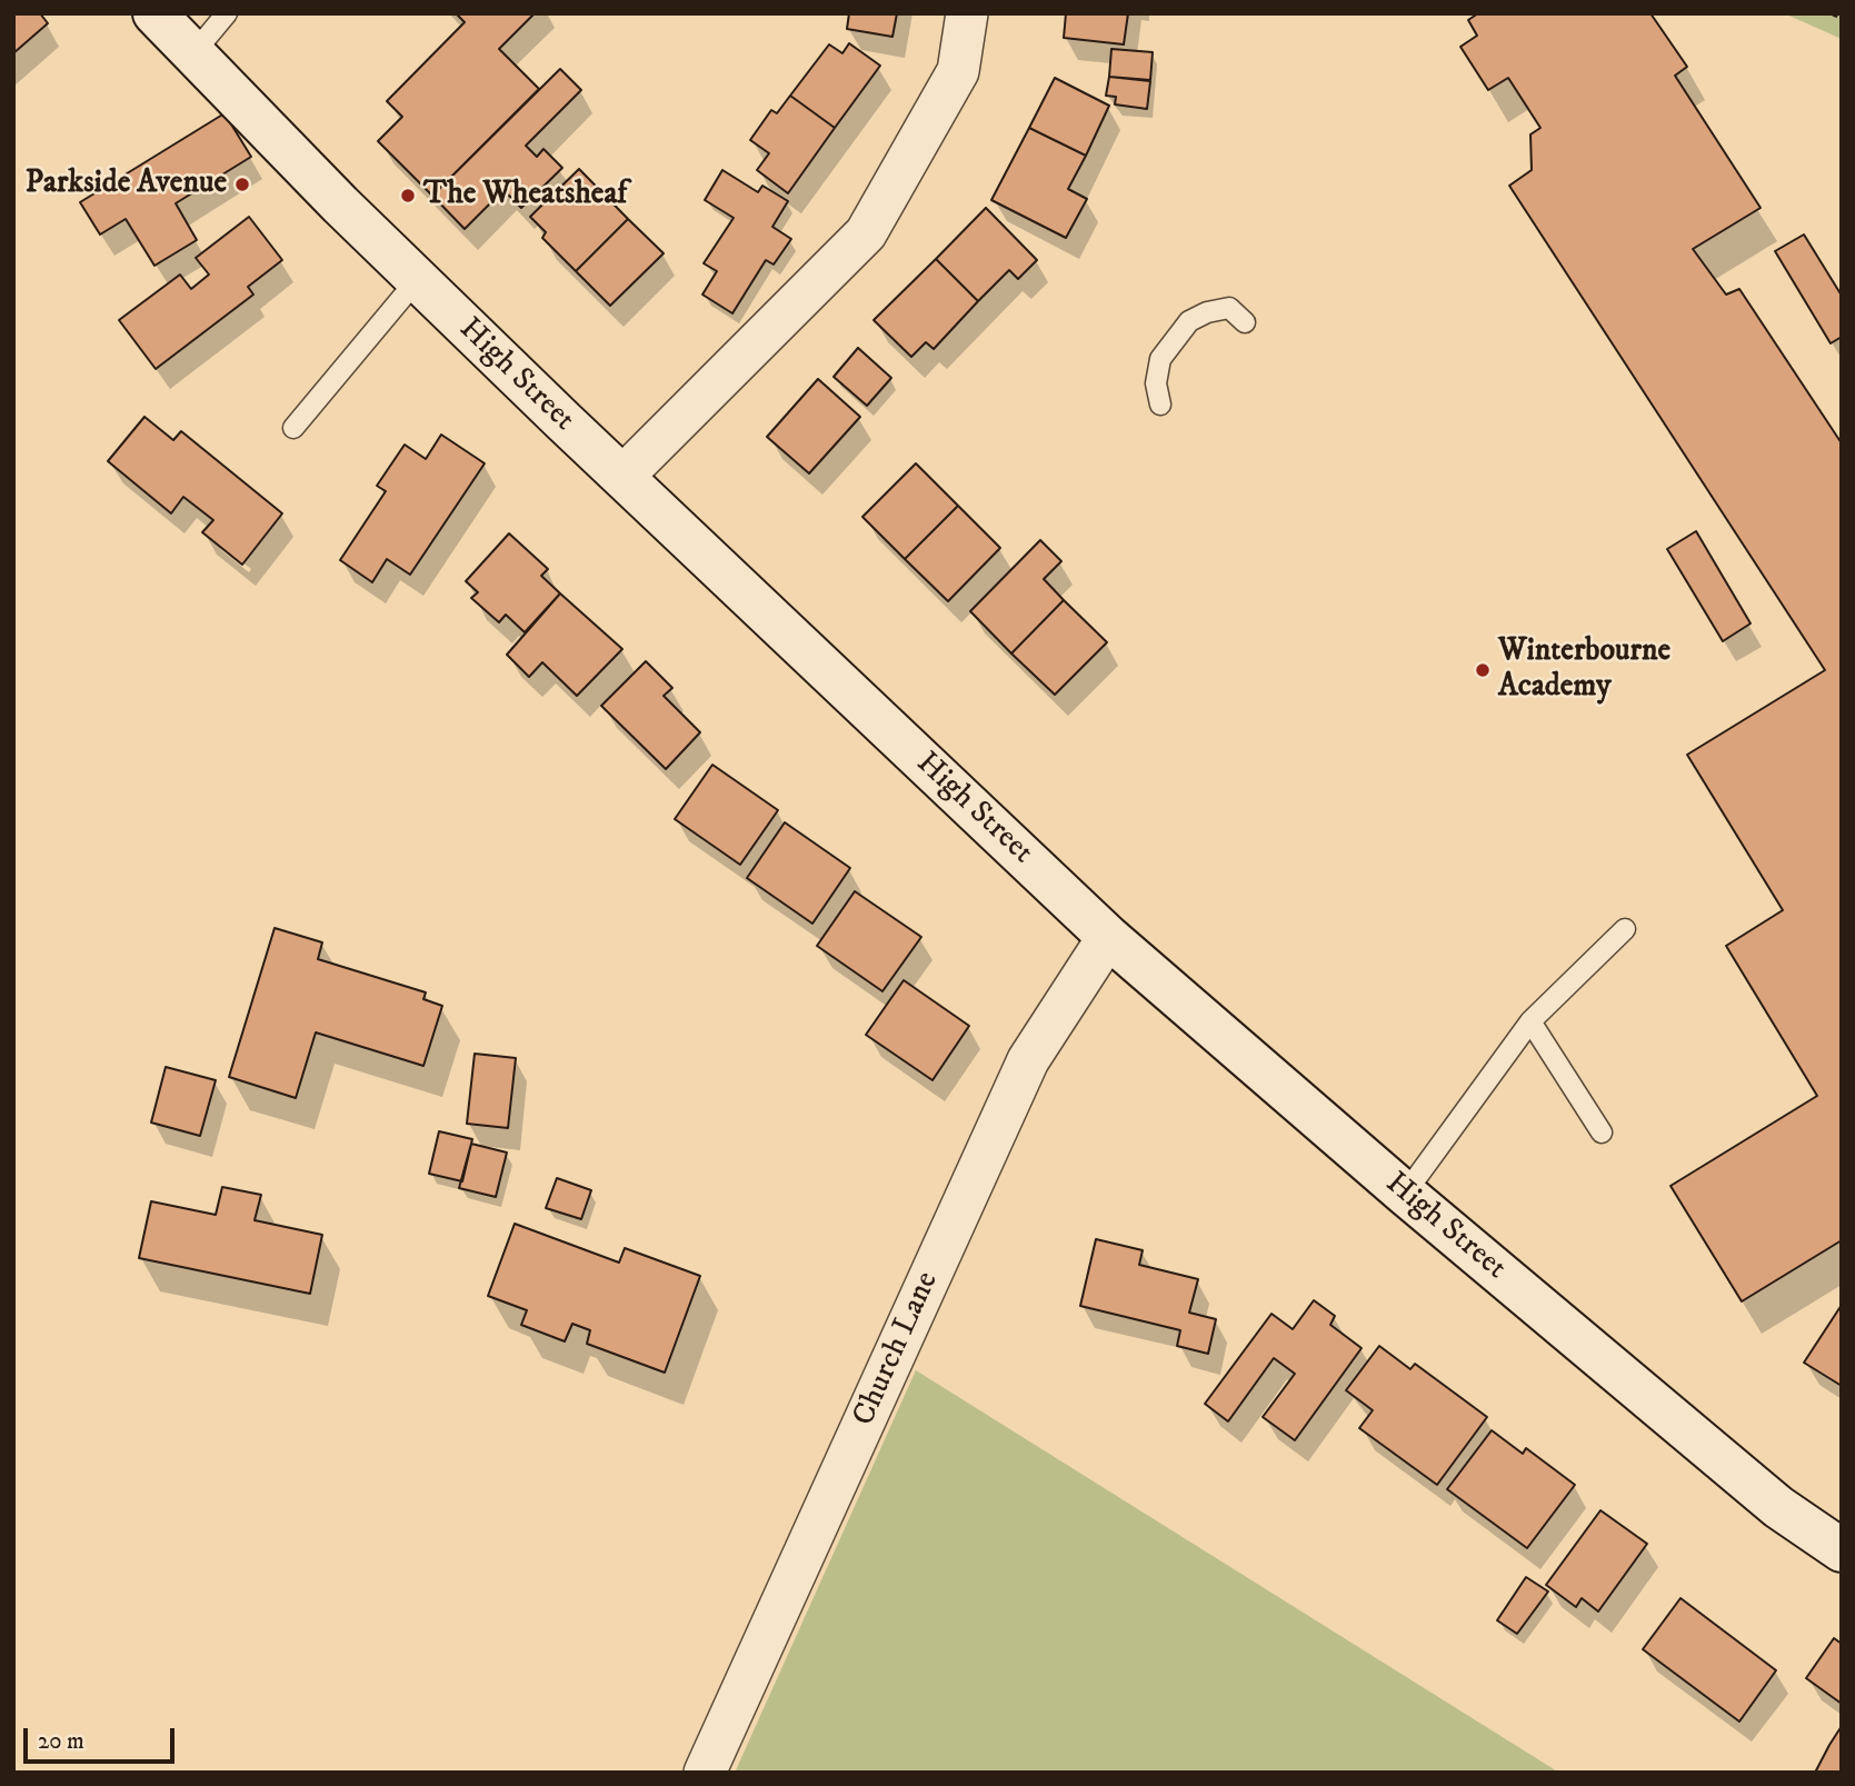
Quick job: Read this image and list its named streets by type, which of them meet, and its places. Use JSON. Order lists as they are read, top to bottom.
{
  "streets": {
    "main road": ["High Street"],
    "street": ["Church Lane"]
  },
  "crossings": [
    ["High Street", "Church Lane"]
  ],
  "places": ["Parkside Avenue", "The Wheatsheaf", "Winterbourne Academy"],
  "scale_bar": "20 m"
}
